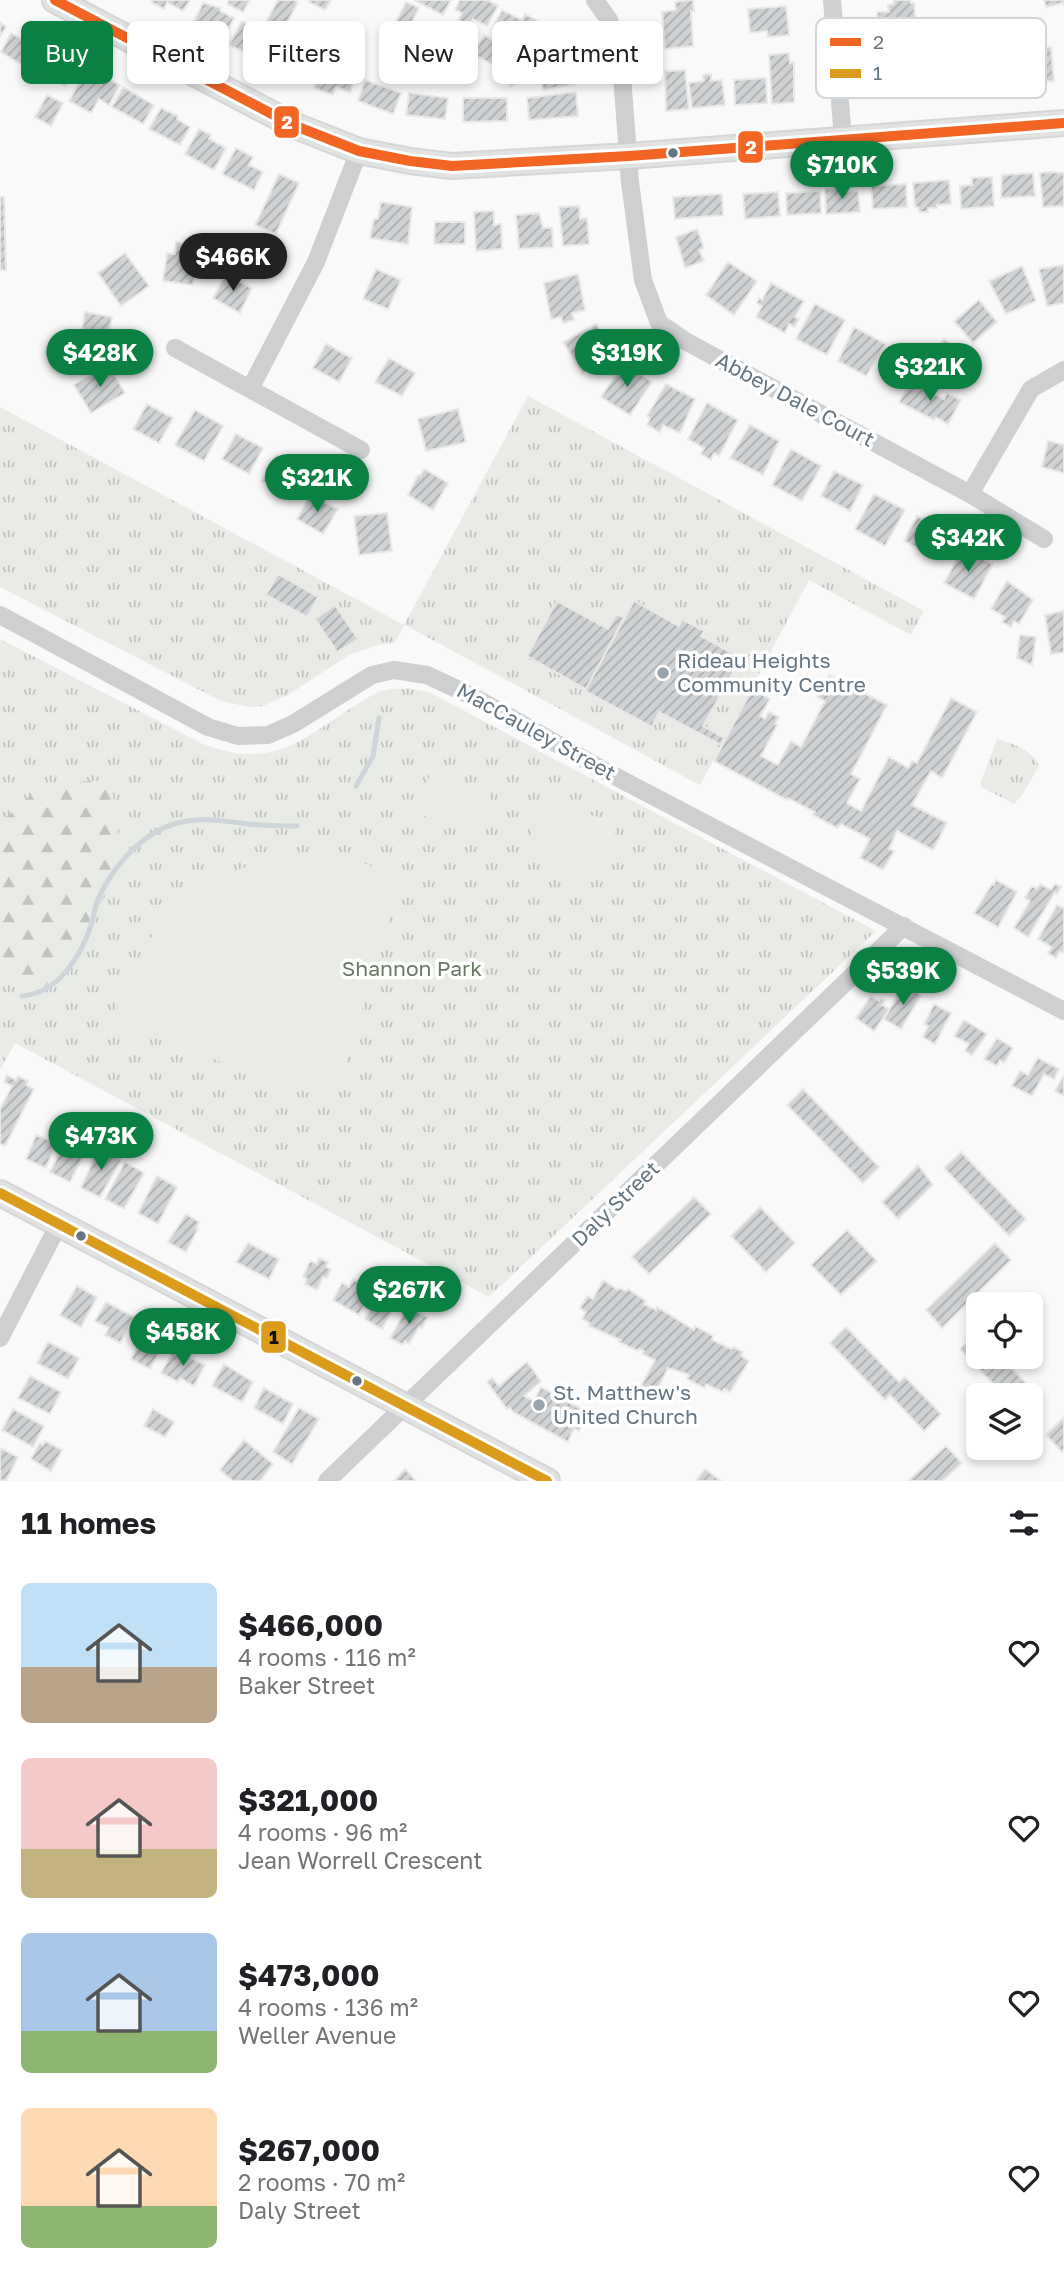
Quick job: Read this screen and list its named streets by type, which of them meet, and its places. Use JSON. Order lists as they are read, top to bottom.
{
  "streets": {
    "street": ["Abbey Dale Court", "MacCauley Street", "Daly Street"]
  },
  "crossings": [
    ["MacCauley Street", "Daly Street"]
  ],
  "parks": ["Shannon Park"],
  "places": ["Rideau Heights Community Centre", "St. Matthew's United Church"],
  "lines": ["transit line 2", "transit line 1"],
  "legend": ["2", "1"],
  "page": {
    "chip": [
      "Buy",
      "Rent",
      "Filters",
      "New",
      "Apartment"
    ],
    "price": [
      "$710K",
      "$466K",
      "$428K",
      "$319K",
      "$321K",
      "$321K",
      "$342K",
      "$539K",
      "$473K",
      "$267K",
      "$458K"
    ],
    "heading": "11 homes",
    "list": [
      {
        "name": "$466,000",
        "note": "4 rooms · 116 m² · Baker Street"
      },
      {
        "name": "$321,000",
        "note": "4 rooms · 96 m² · Jean Worrell Crescent"
      },
      {
        "name": "$473,000",
        "note": "4 rooms · 136 m² · Weller Avenue"
      },
      {
        "name": "$267,000",
        "note": "2 rooms · 70 m² · Daly Street"
      }
    ]
  }
}
